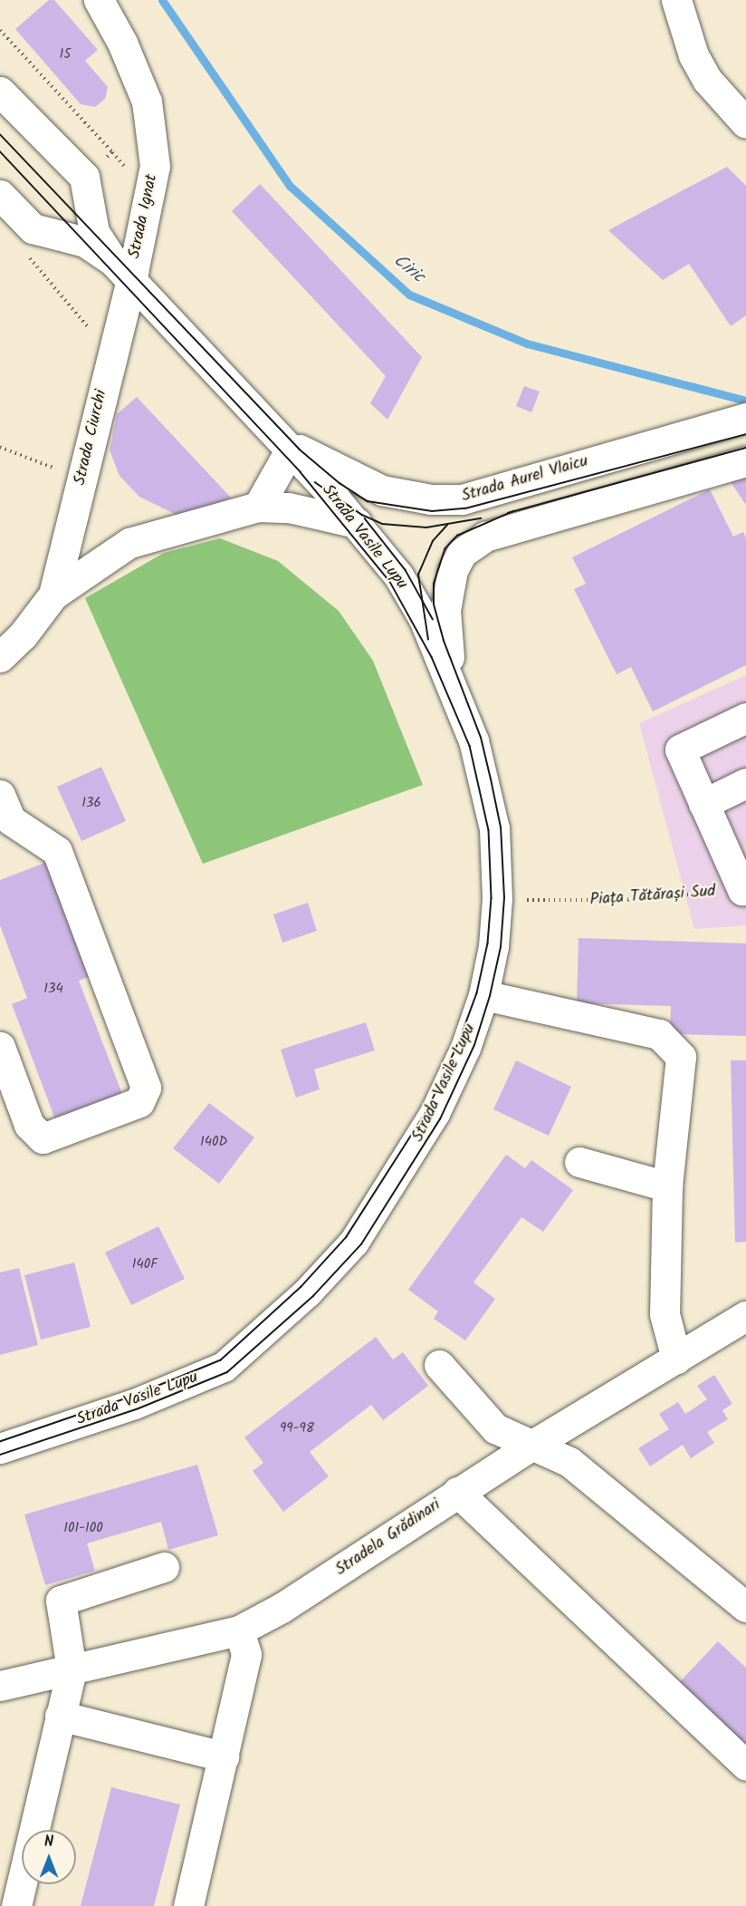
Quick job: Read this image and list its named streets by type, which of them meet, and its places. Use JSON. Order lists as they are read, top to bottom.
{
  "streets": {
    "street": [
      "Strada Ignat",
      "Strada Ciurchi",
      "Strada Aurel Vlaicu",
      "Strada Vasile Lupu",
      "Stradela Grădinari"
    ],
    "path": ["Piața Tătărași Sud"]
  },
  "crossings": [
    ["Strada Ignat", "Strada Ciurchi"],
    ["Strada Ignat", "Strada Vasile Lupu"],
    ["Strada Ciurchi", "Strada Vasile Lupu"],
    ["Strada Aurel Vlaicu", "Strada Vasile Lupu"]
  ],
  "water": ["Ciric"],
  "house_numbers": [
    "15",
    "136",
    "134",
    "140D",
    "140F",
    "99-98",
    "101-100"
  ],
  "north": "top"
}
